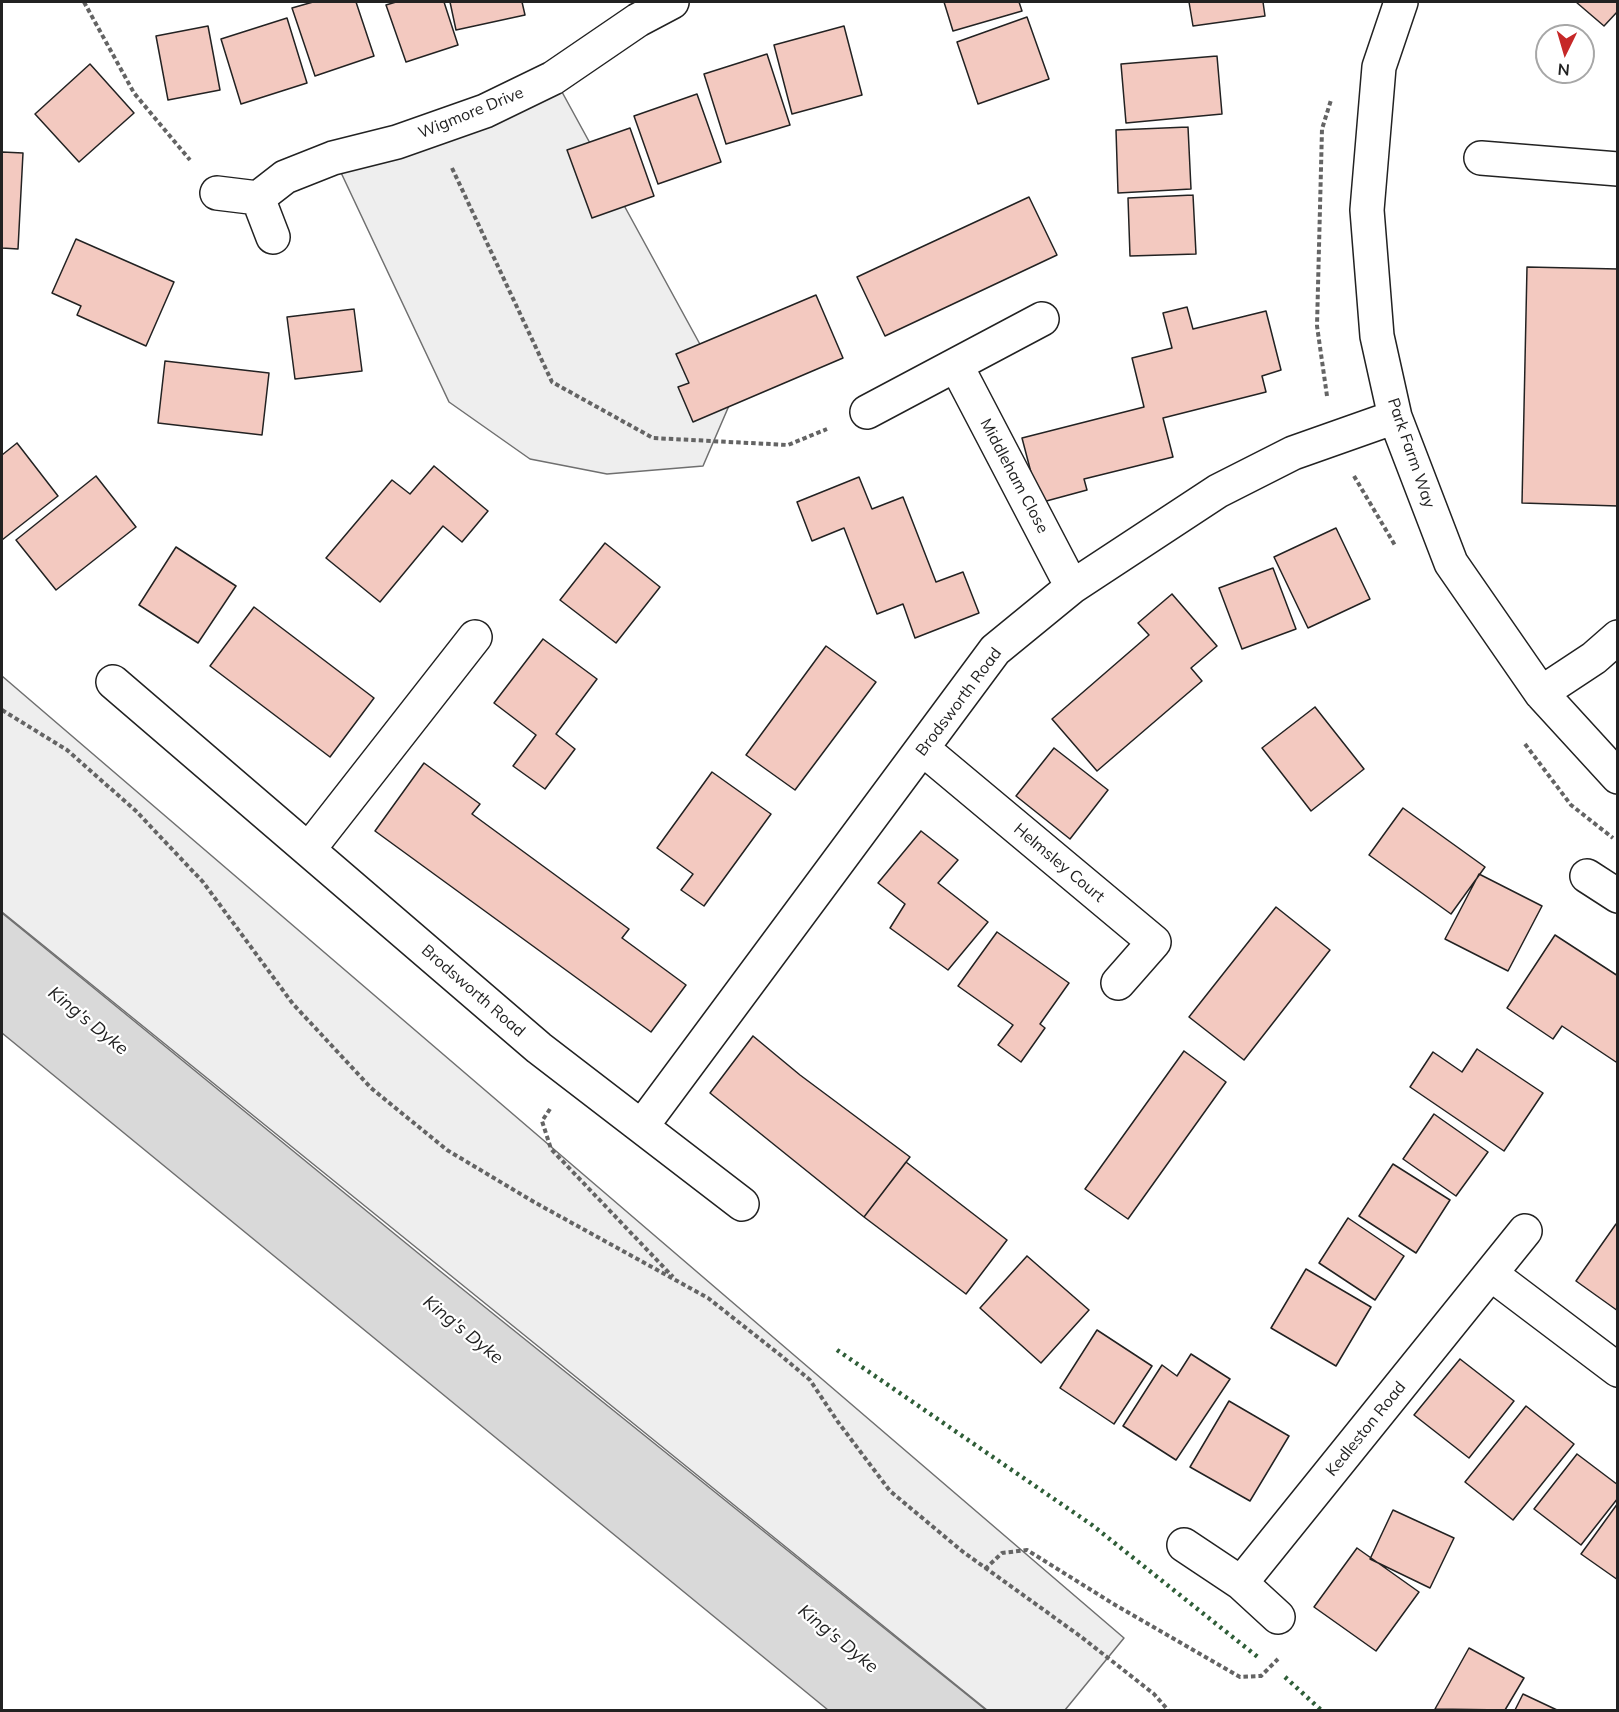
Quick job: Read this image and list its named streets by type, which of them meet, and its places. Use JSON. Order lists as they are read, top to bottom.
{
  "streets": {
    "street": [
      "Wigmore Drive",
      "Park Farm Way",
      "Middleham Close",
      "Brodsworth Road",
      "Helmsley Court",
      "Kedleston Road"
    ]
  },
  "crossings": [
    ["Park Farm Way", "Brodsworth Road"],
    ["Middleham Close", "Brodsworth Road"],
    ["Brodsworth Road", "Helmsley Court"]
  ],
  "water": ["King's Dyke"],
  "north": "bottom"
}
